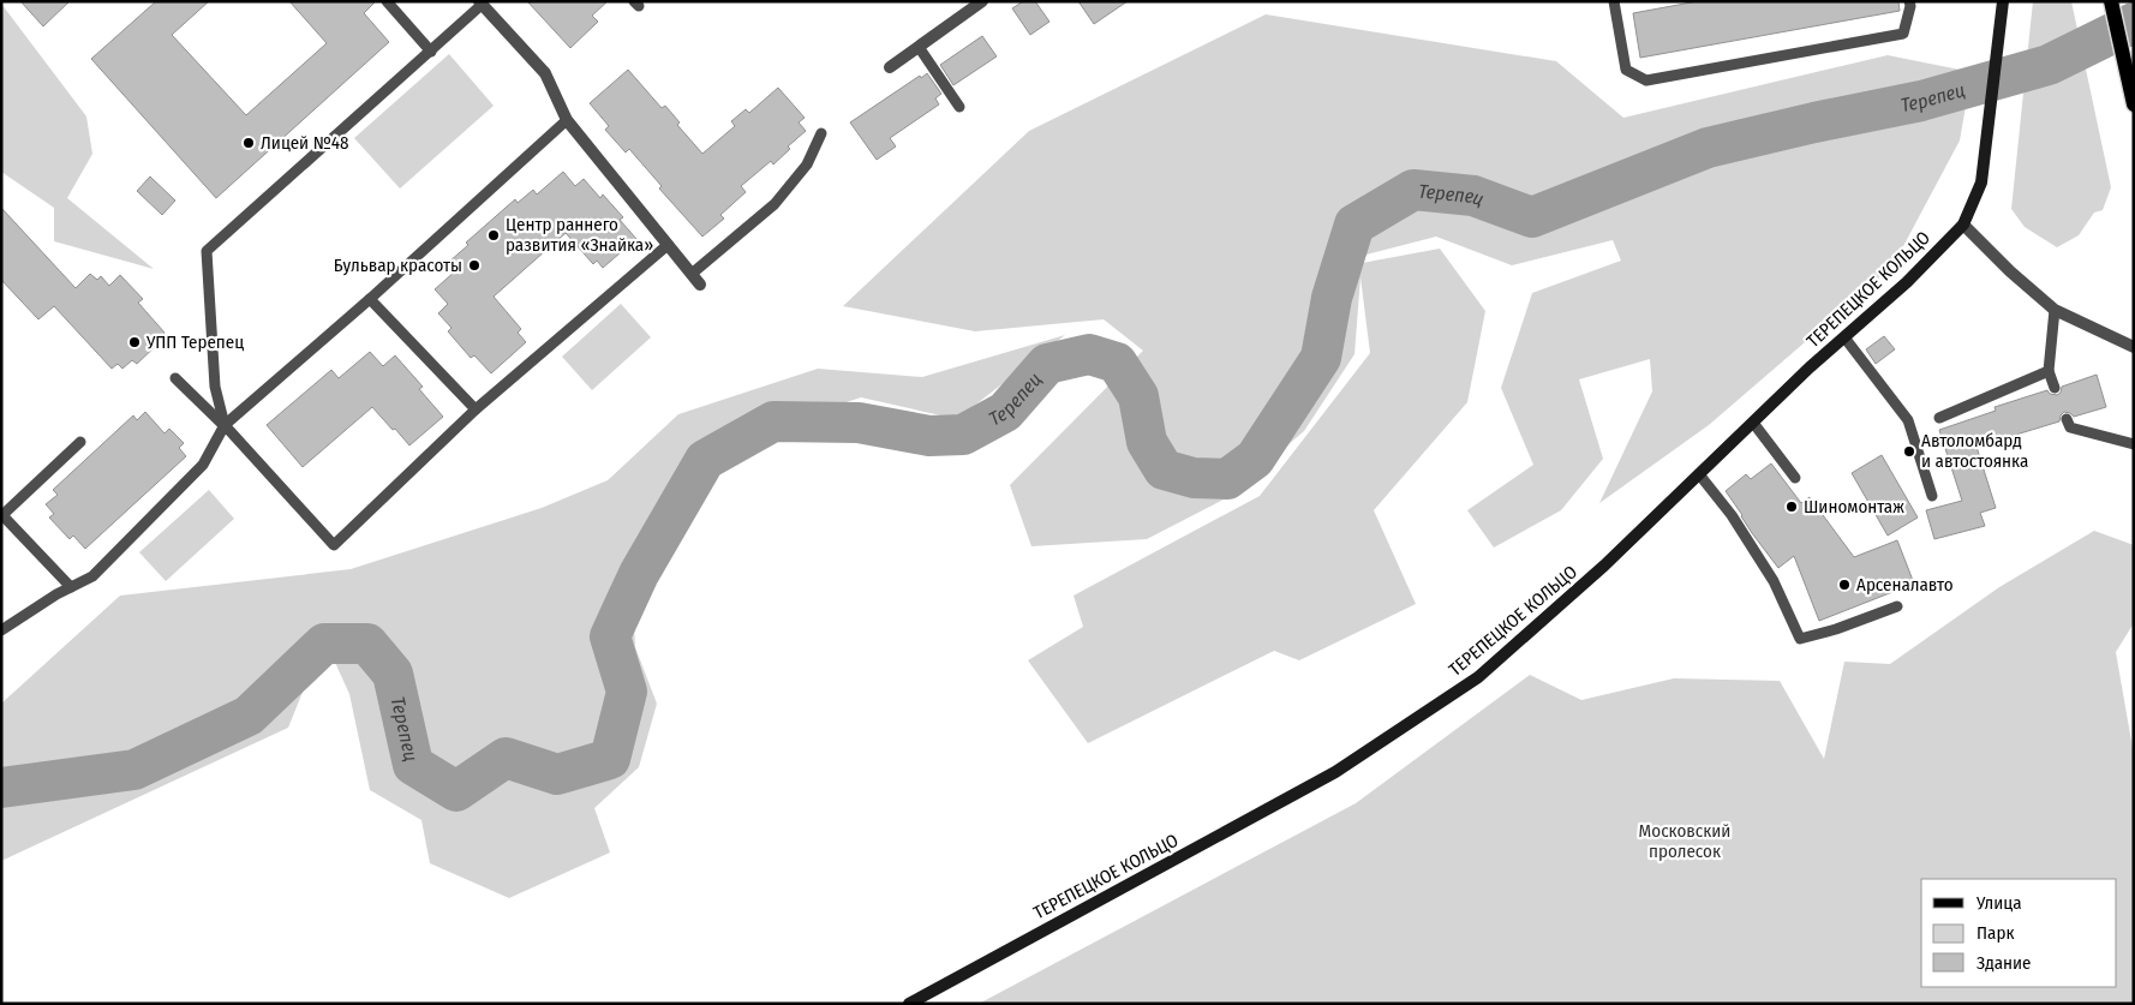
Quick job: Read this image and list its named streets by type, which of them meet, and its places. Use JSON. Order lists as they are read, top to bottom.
{
  "streets": {
    "street": ["ТЕРЕПЕЦКОЕ КОЛЬЦО"]
  },
  "water": ["Терепец"],
  "parks": ["Московский пролесок"],
  "places": [
    "Лицей №48",
    "Центр раннего развития «Знайка»",
    "Бульвар красоты",
    "УПП Терепец",
    "Автоломбард и автостоянка",
    "Шиномонтаж",
    "Арсеналавто"
  ],
  "legend": ["Улица", "Парк", "Здание"]
}
